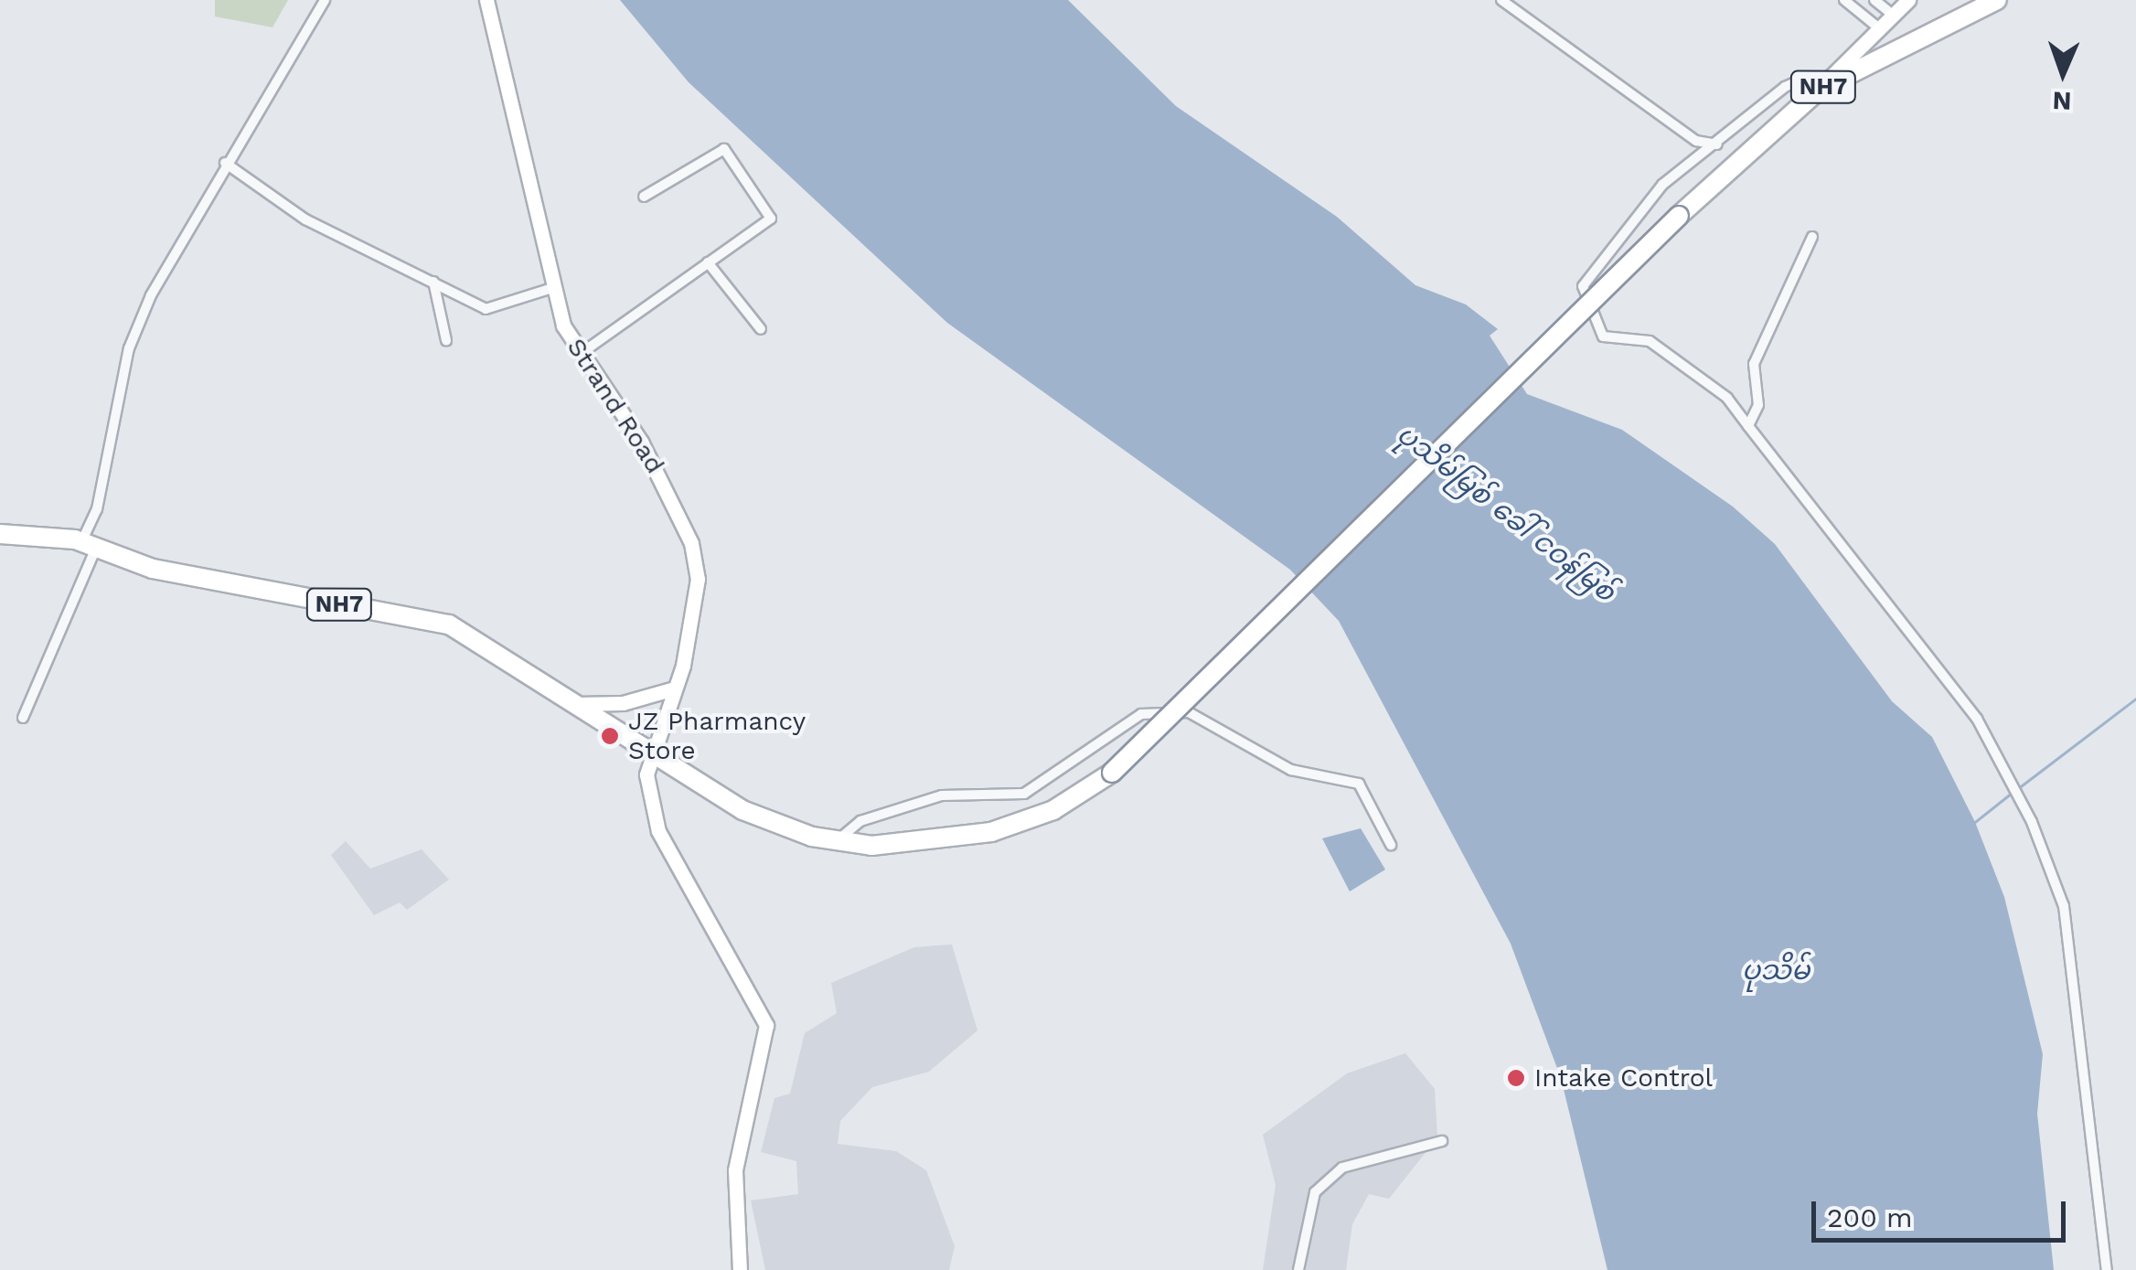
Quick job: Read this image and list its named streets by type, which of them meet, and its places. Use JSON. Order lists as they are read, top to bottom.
{
  "streets": {
    "highway": ["NH7"],
    "main road": ["Strand Road"]
  },
  "crossings": [
    ["NH7", "Strand Road"]
  ],
  "water": ["ပုသိမ်မြစ် ခေါ် ငဝန်မြစ်", "ပုသိမ်"],
  "places": ["JZ Pharmancy Store", "Intake Control"],
  "scale_bar": "200 m",
  "north": "bottom"
}
